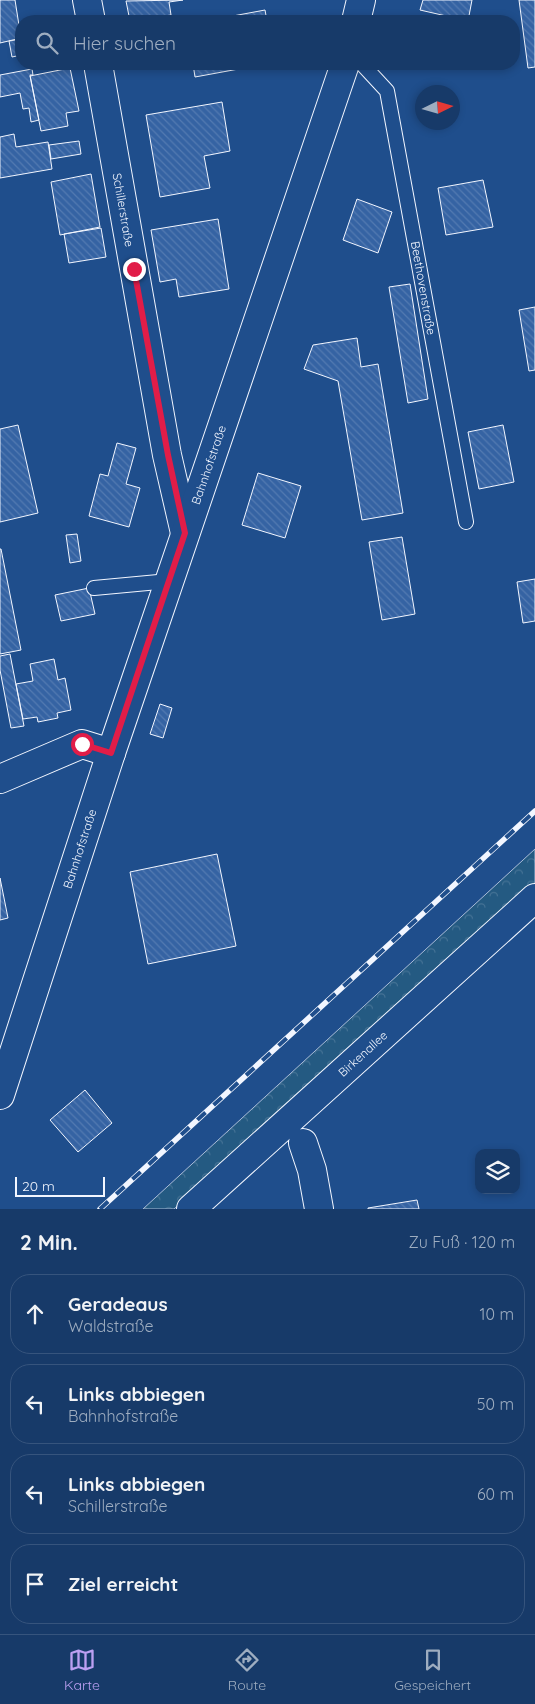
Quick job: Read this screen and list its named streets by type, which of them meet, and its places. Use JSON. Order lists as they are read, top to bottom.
{
  "streets": {
    "street": ["Schillerstraße", "Bahnhofstraße", "Birkenallee"],
    "lane": ["Beethovenstraße"]
  },
  "crossings": [
    ["Schillerstraße", "Bahnhofstraße"]
  ],
  "scale_bar": "20 m",
  "north": "right",
  "page": {
    "search": "Hier suchen",
    "scale": "20 m",
    "heading": ["2 Min.", "Zu Fuß · 120 m"],
    "list": [
      ["Geradeaus", "Waldstraße", "10 m"],
      ["Links abbiegen", "Bahnhofstraße", "50 m"],
      ["Links abbiegen", "Schillerstraße", "60 m"],
      "Ziel erreicht"
    ],
    "nav": ["Karte", "Route", "Gespeichert"]
  }
}
